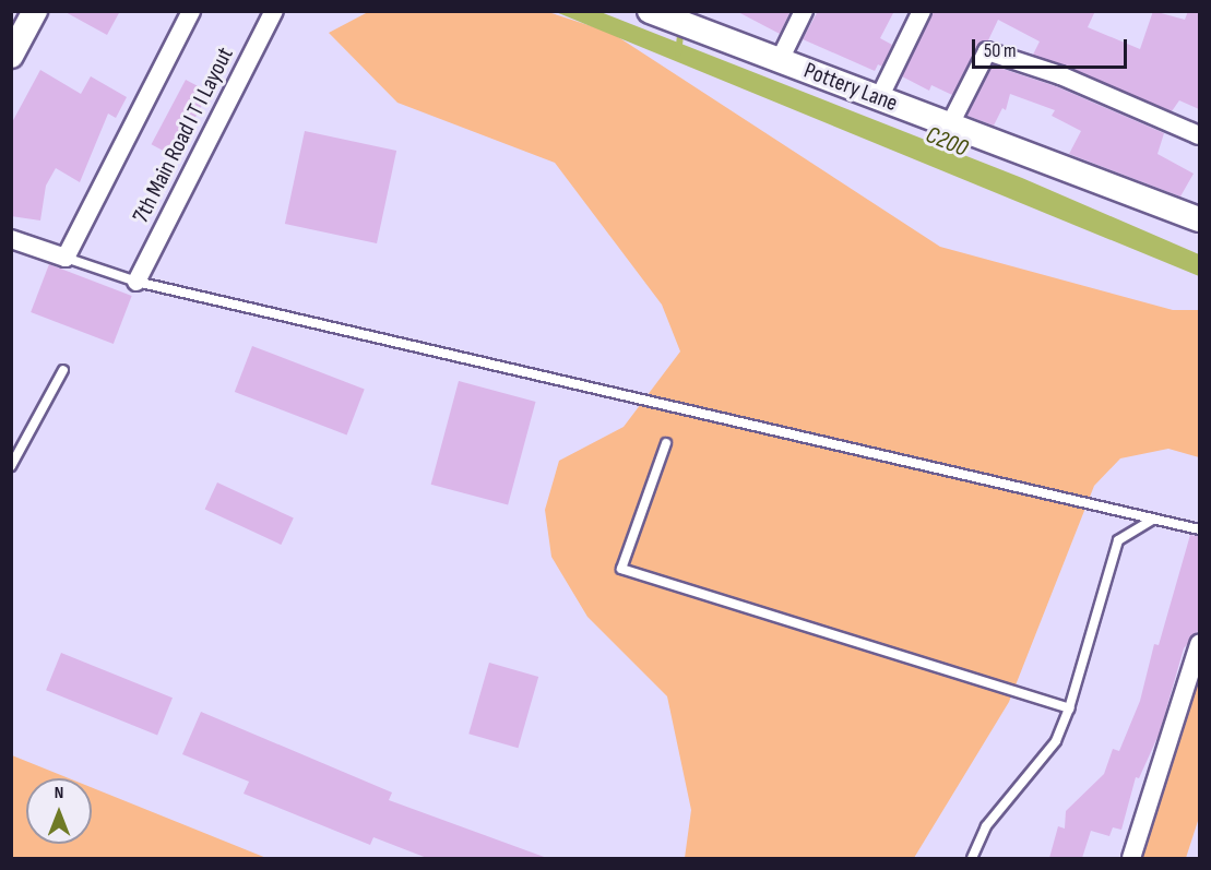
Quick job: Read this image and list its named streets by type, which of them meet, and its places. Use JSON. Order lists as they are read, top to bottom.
{
  "streets": {
    "street": ["Pottery Lane", "7th Main Road I T I Layout"]
  },
  "water": ["C200"],
  "scale_bar": "50 m",
  "north": "top"
}
